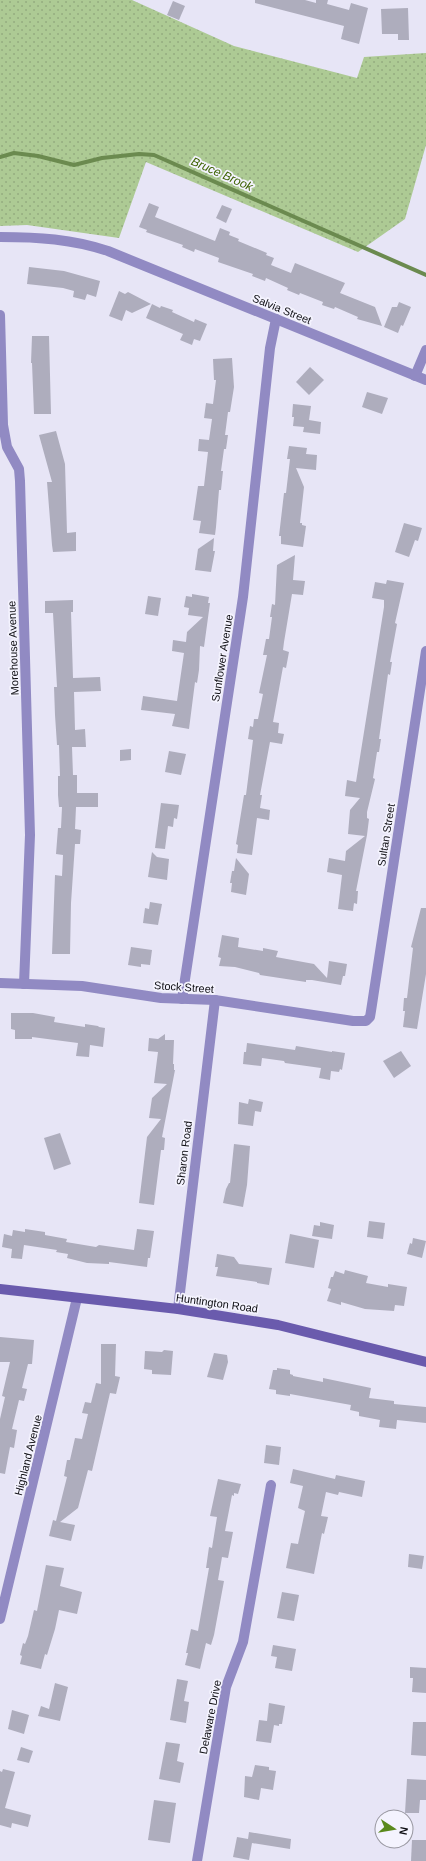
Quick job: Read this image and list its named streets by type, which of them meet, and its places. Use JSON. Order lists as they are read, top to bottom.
{
  "streets": {
    "main road": ["Huntington Road"],
    "street": [
      "Salvia Street",
      "Morehouse Avenue",
      "Sunflower Avenue",
      "Sultan Street",
      "Stock Street",
      "Sharon Road",
      "Highland Avenue",
      "Delaware Drive"
    ]
  },
  "crossings": [
    ["Salvia Street", "Sunflower Avenue"],
    ["Morehouse Avenue", "Stock Street"],
    ["Sunflower Avenue", "Stock Street"],
    ["Sultan Street", "Stock Street"],
    ["Stock Street", "Sharon Road"],
    ["Sharon Road", "Huntington Road"],
    ["Huntington Road", "Highland Avenue"]
  ],
  "water": ["Bruce Brook"],
  "north": "right"
}
